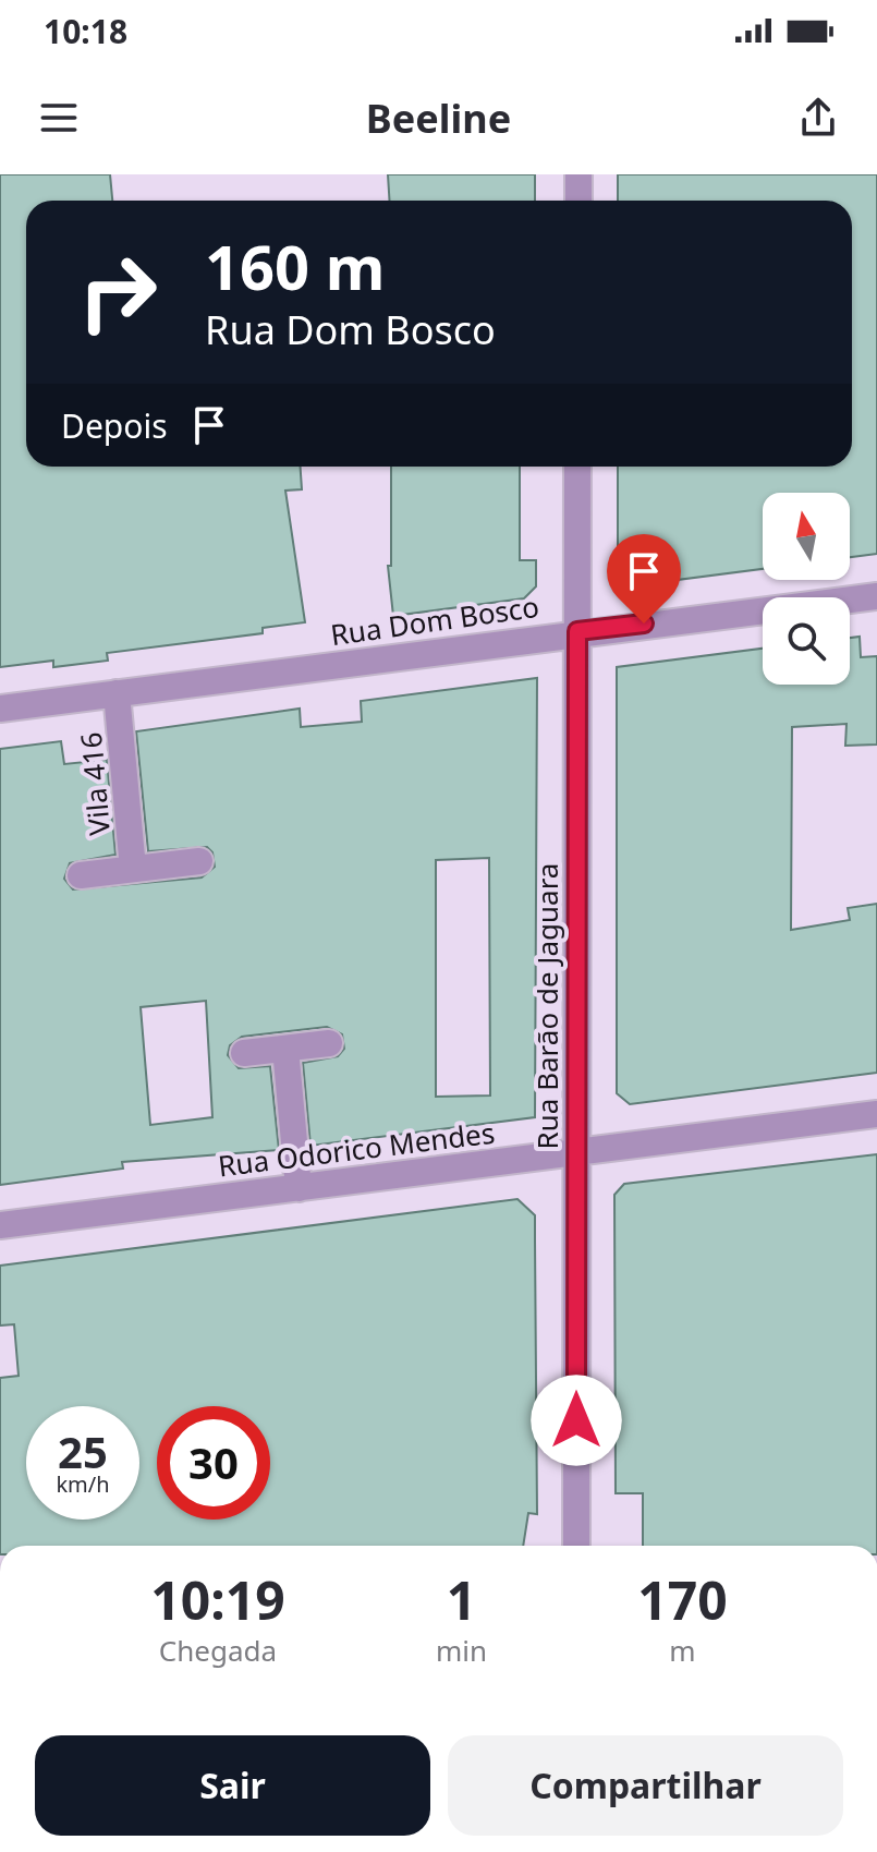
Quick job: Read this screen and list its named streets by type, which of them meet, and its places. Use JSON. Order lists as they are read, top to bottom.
{
  "streets": {
    "street": [
      "Rua Dom Bosco",
      "Vila 416",
      "Rua Barão de Jaguara",
      "Rua Odorico Mendes"
    ]
  },
  "crossings": [
    ["Rua Dom Bosco", "Vila 416"],
    ["Rua Dom Bosco", "Rua Barão de Jaguara"],
    ["Rua Barão de Jaguara", "Rua Odorico Mendes"]
  ],
  "north": "top",
  "page": {
    "status": "10:18",
    "header": "Beeline",
    "turn": ["160 m", "Rua Dom Bosco"],
    "then": "Depois",
    "speed": "25 km/h",
    "limit": "30",
    "eta": [
      "10:19",
      "Chegada",
      "1",
      "min",
      "170",
      "m"
    ],
    "buttons": ["Sair", "Compartilhar"]
  }
}
